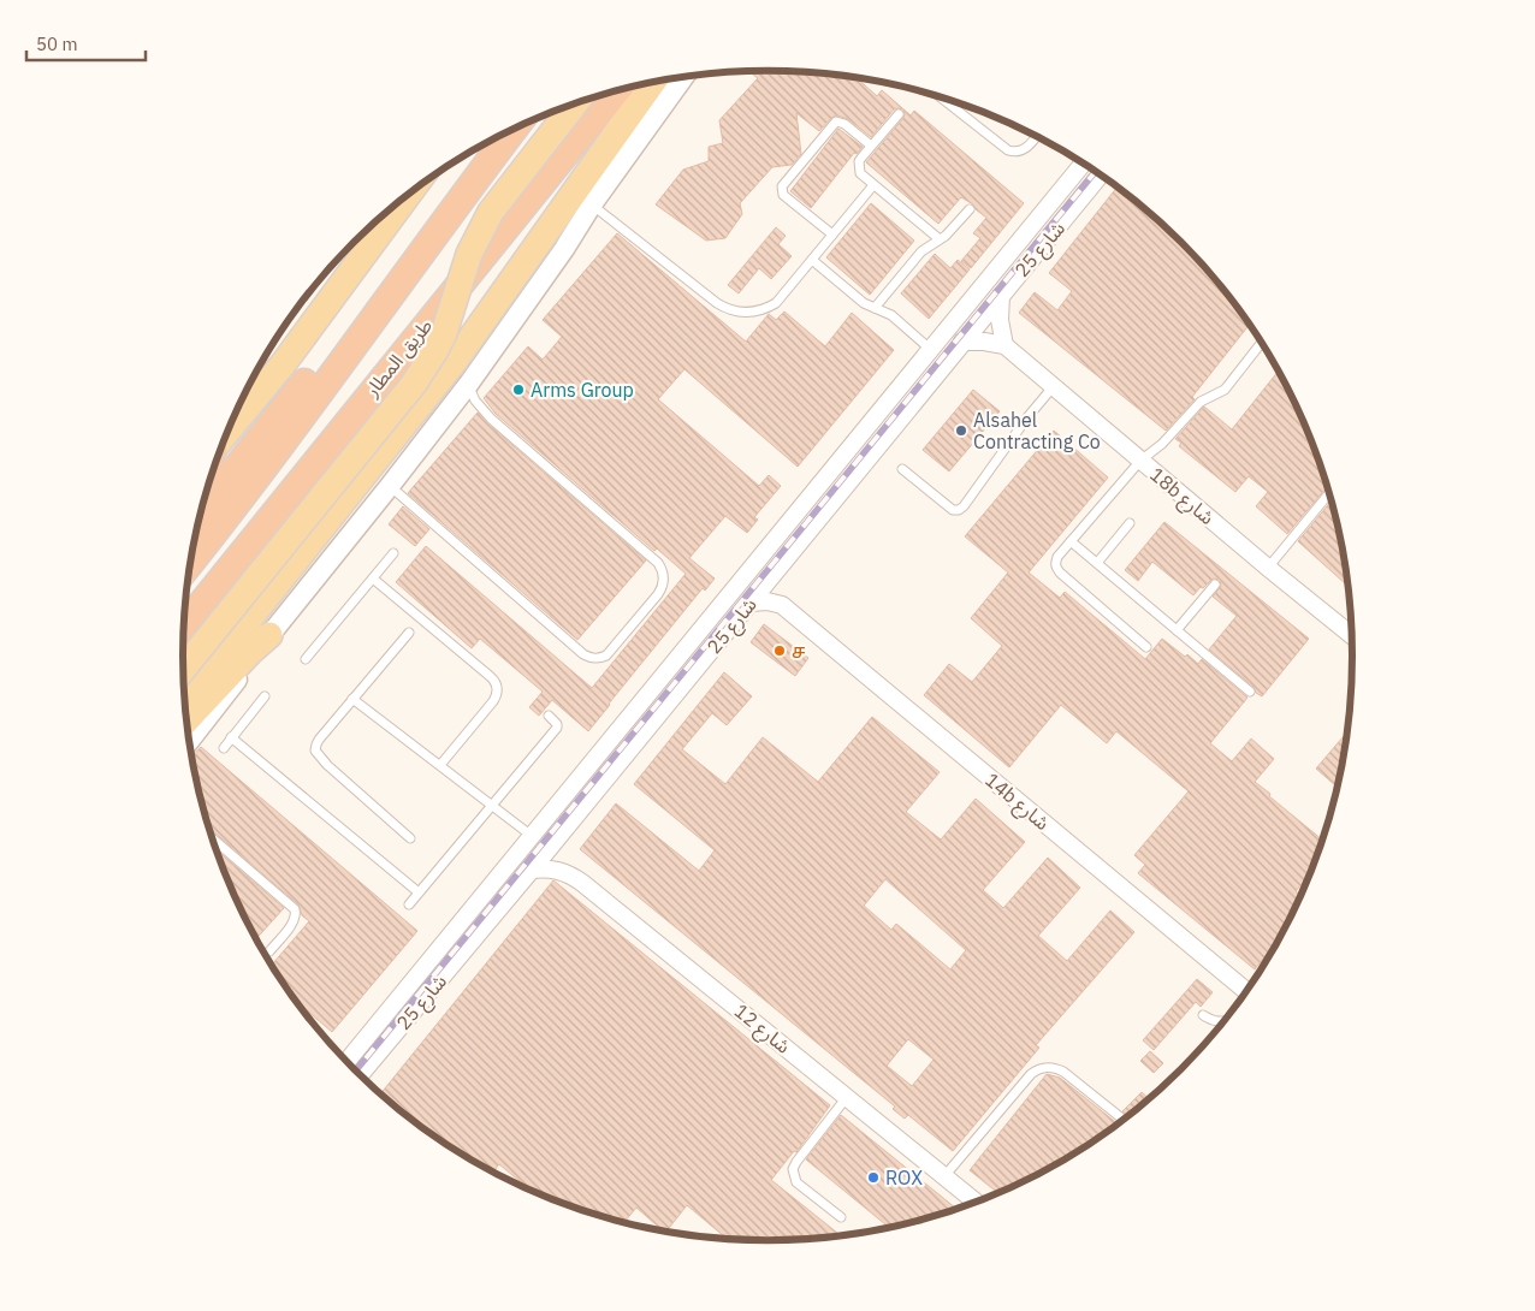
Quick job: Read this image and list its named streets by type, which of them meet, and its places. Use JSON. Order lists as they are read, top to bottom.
{
  "streets": {
    "highway": ["طريق المطار"],
    "street": [
      "شارع 25",
      "18b شارع",
      "14b شارع",
      "شارع 12"
    ]
  },
  "crossings": [
    ["شارع 25", "شارع 12"]
  ],
  "places": [
    "Arms Group",
    "Alsahel Contracting Co",
    "ச",
    "ROX"
  ],
  "scale_bar": "50 m"
}
